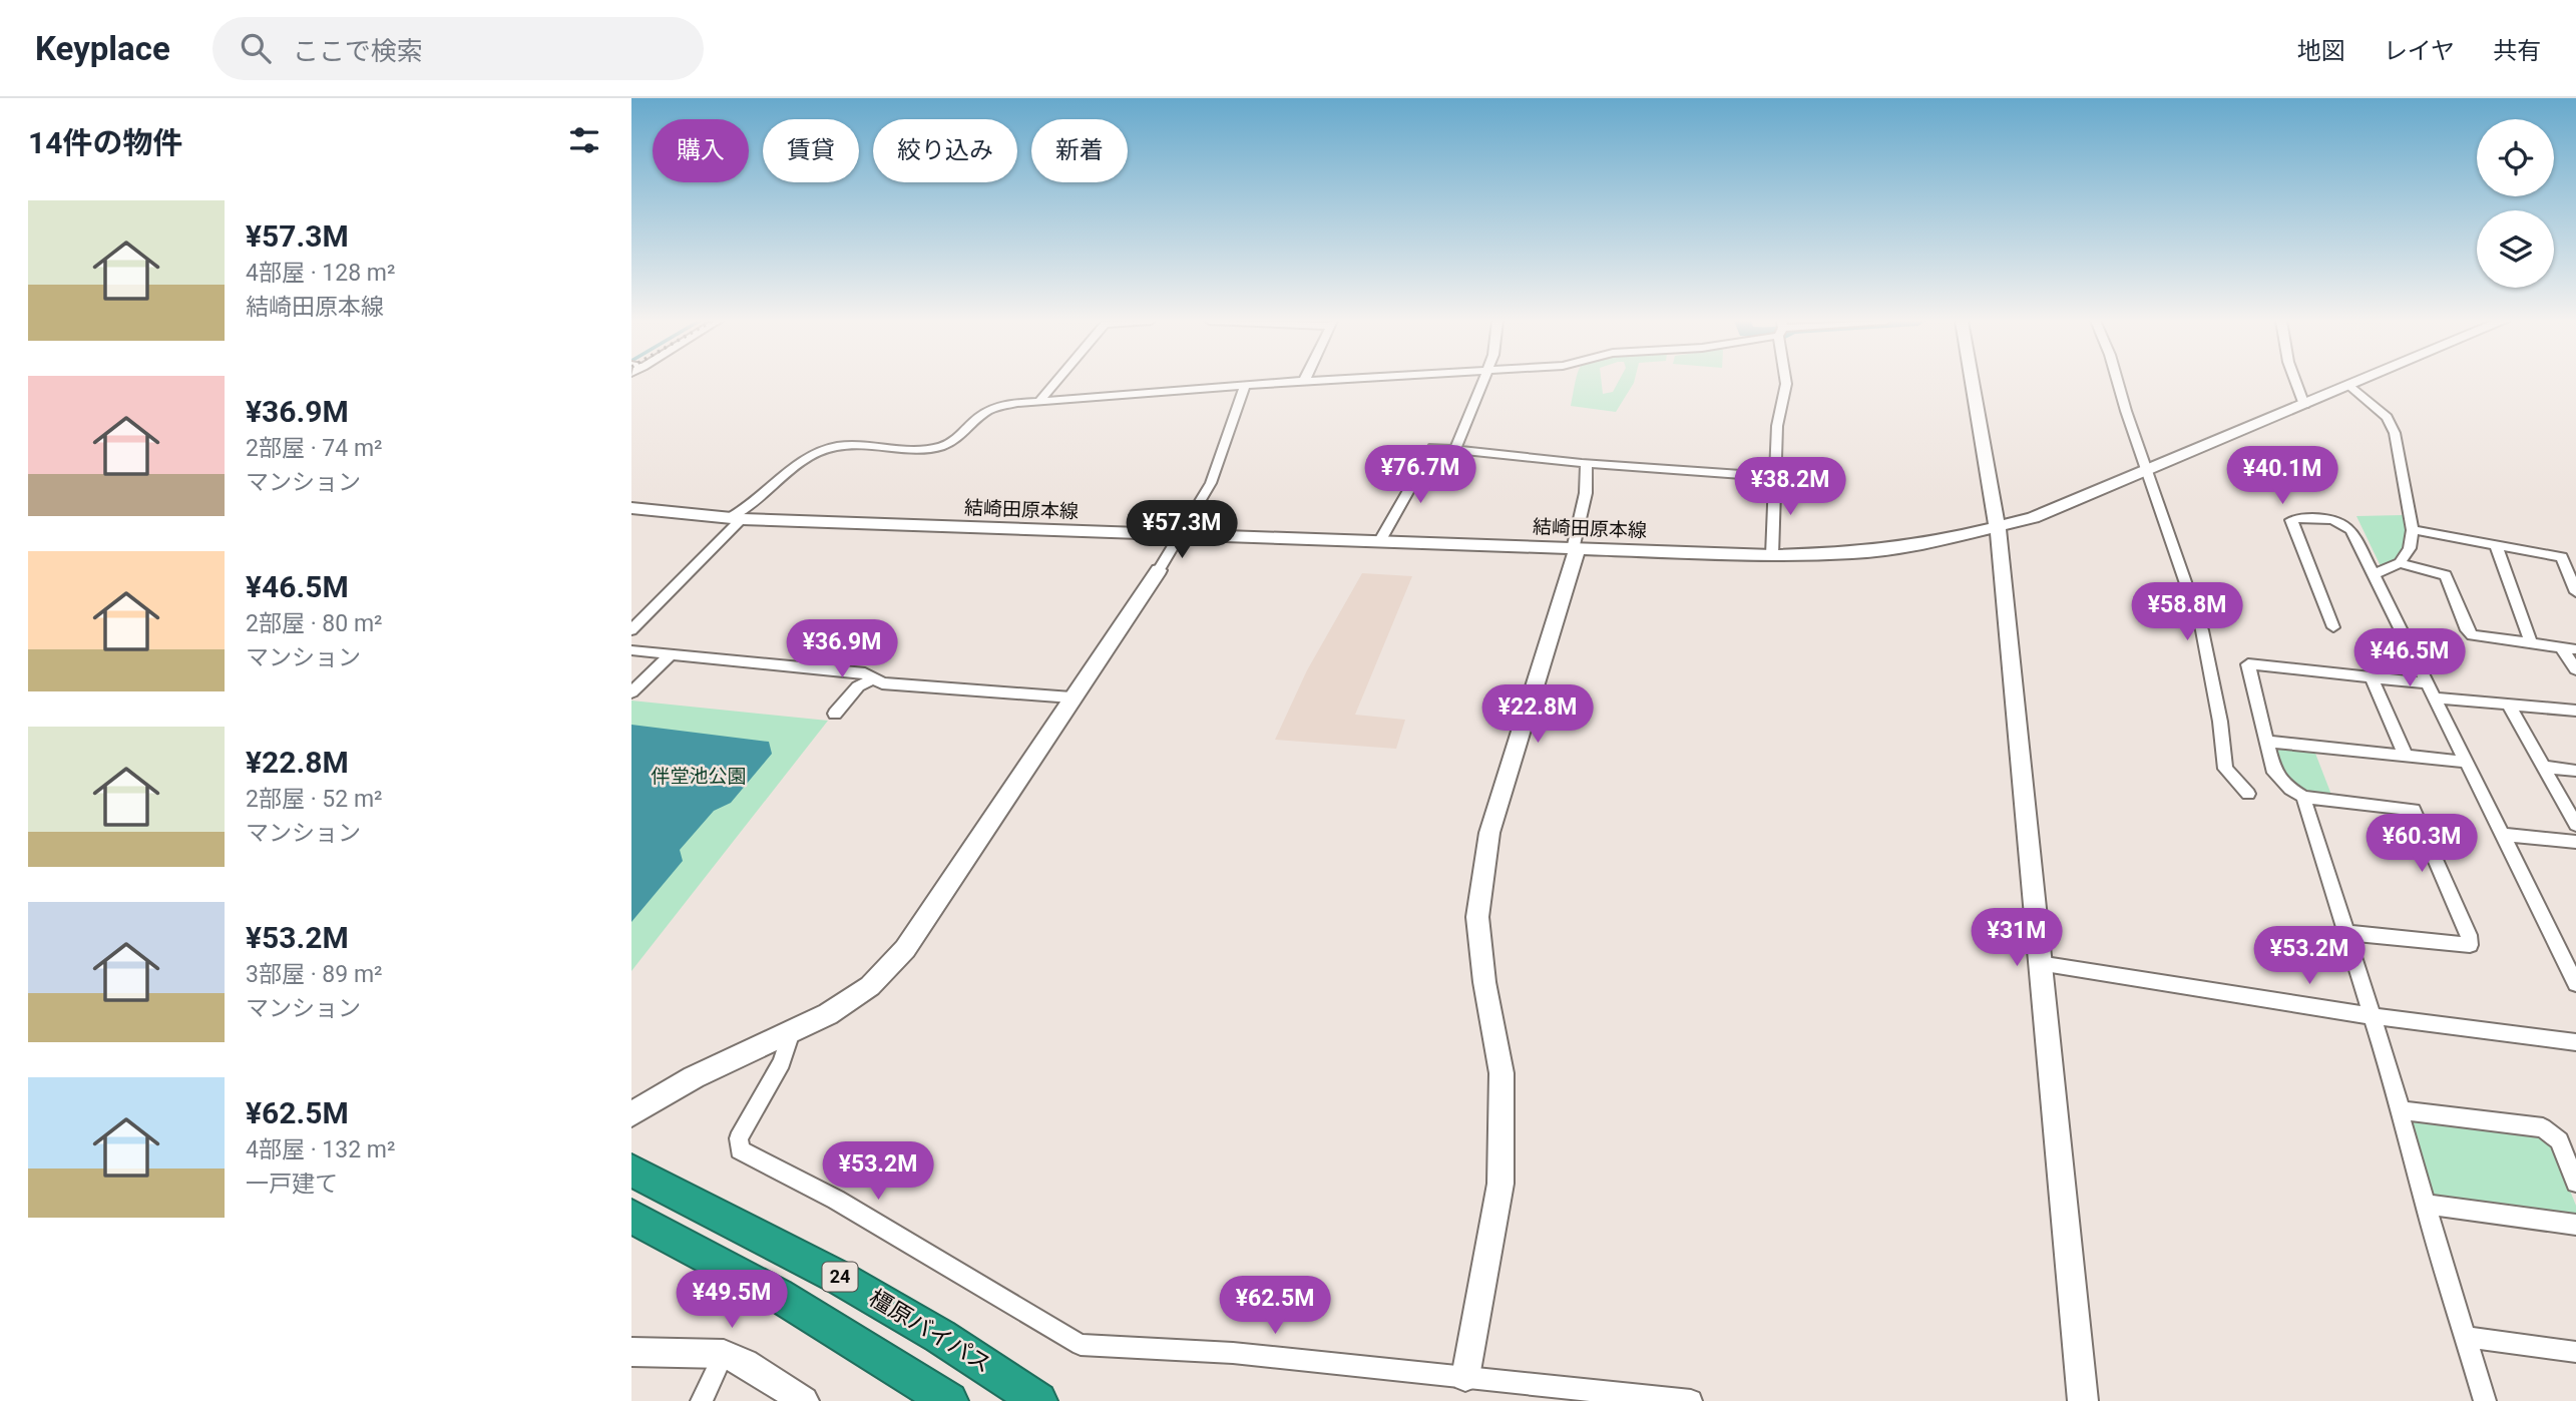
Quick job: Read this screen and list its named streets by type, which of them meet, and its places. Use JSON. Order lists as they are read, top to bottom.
{
  "streets": {
    "highway": ["24", "橿原バイパス"],
    "main road": ["結崎田原本線"]
  },
  "parks": ["伴堂池公園"],
  "page": {
    "header": "Keyplace",
    "search": "ここで検索",
    "nav": ["地図", "レイヤ", "共有"],
    "heading": "14件の物件",
    "chip": [
      "購入",
      "賃貸",
      "絞り込み",
      "新着"
    ],
    "list": [
      {
        "name": "¥57.3M",
        "note": "4部屋 · 128 m² · 結崎田原本線"
      },
      {
        "name": "¥36.9M",
        "note": "2部屋 · 74 m² · マンション"
      },
      {
        "name": "¥46.5M",
        "note": "2部屋 · 80 m² · マンション"
      },
      {
        "name": "¥22.8M",
        "note": "2部屋 · 52 m² · マンション"
      },
      {
        "name": "¥53.2M",
        "note": "3部屋 · 89 m² · マンション"
      },
      {
        "name": "¥62.5M",
        "note": "4部屋 · 132 m² · 一戸建て"
      }
    ],
    "price": [
      "¥76.7M",
      "¥40.1M",
      "¥38.2M",
      "¥57.3M",
      "¥58.8M",
      "¥36.9M",
      "¥46.5M",
      "¥22.8M",
      "¥60.3M",
      "¥31M",
      "¥53.2M",
      "¥53.2M",
      "¥49.5M",
      "¥62.5M"
    ]
  }
}
